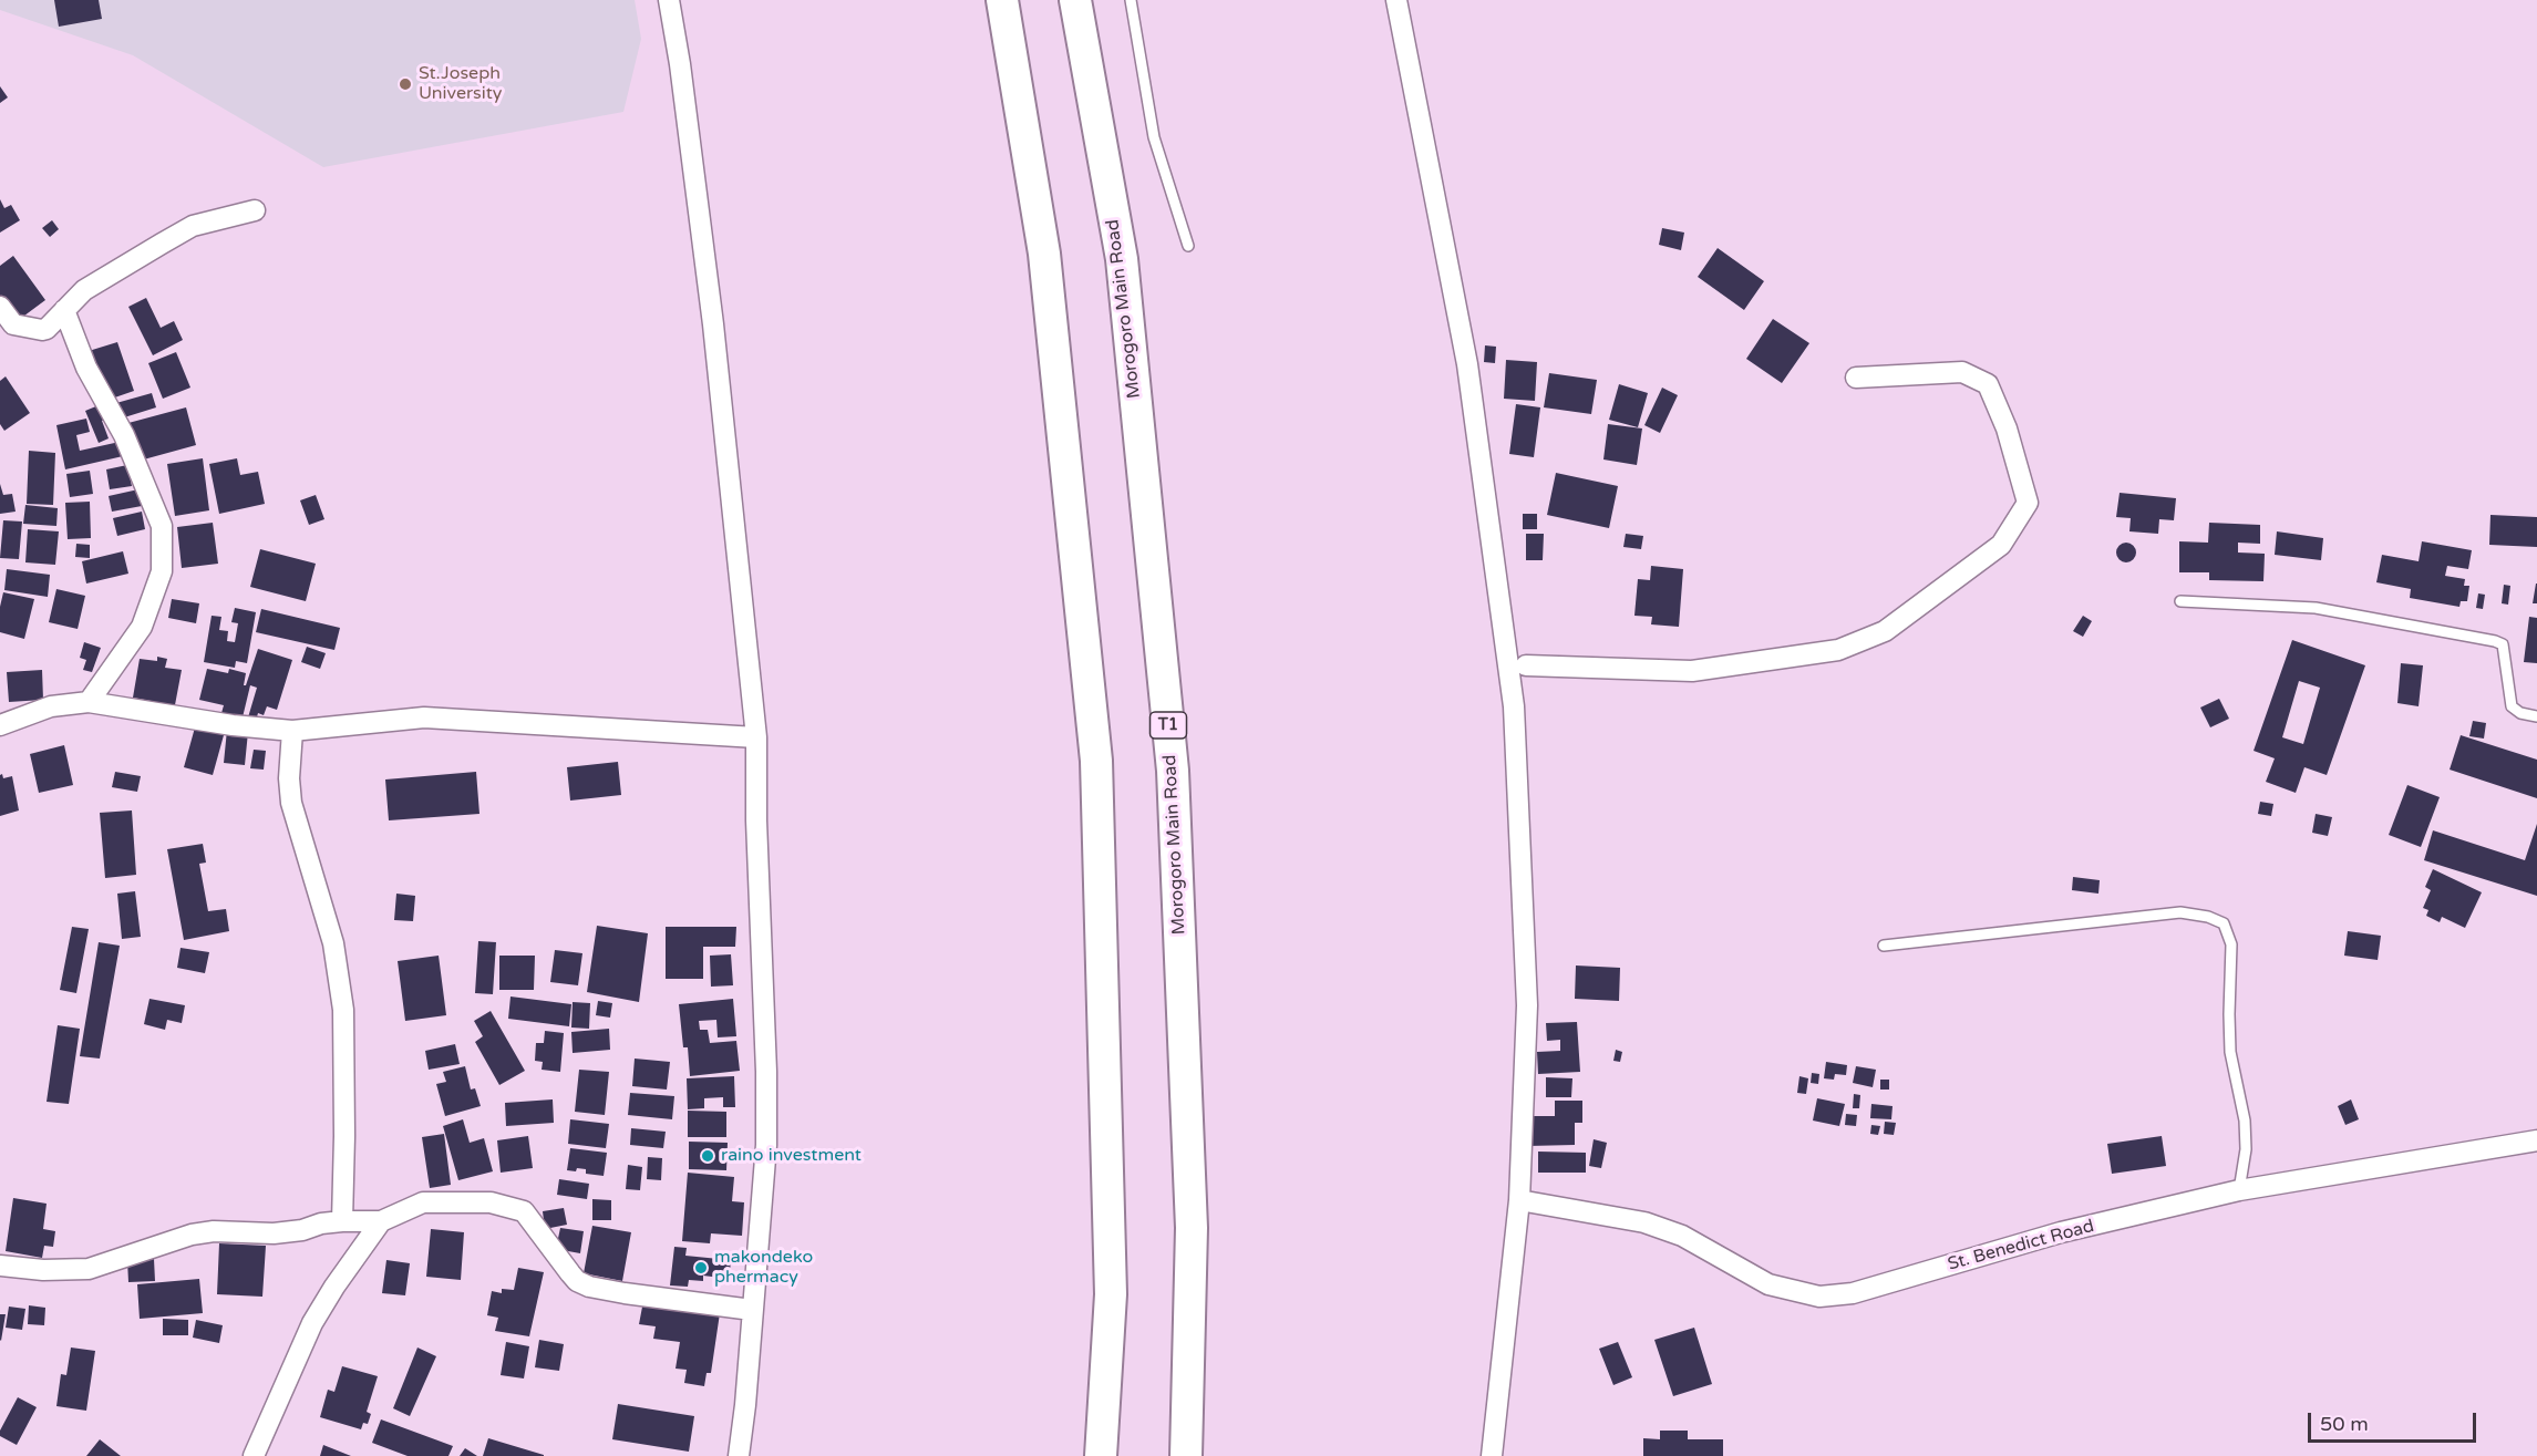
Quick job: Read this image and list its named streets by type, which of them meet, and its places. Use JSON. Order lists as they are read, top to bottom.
{
  "streets": {
    "highway": ["Morogoro Main Road", "T1"],
    "street": ["St. Benedict Road"]
  },
  "places": ["St.Joseph University", "raino investment", "makondeko phermacy"],
  "scale_bar": "50 m"
}
